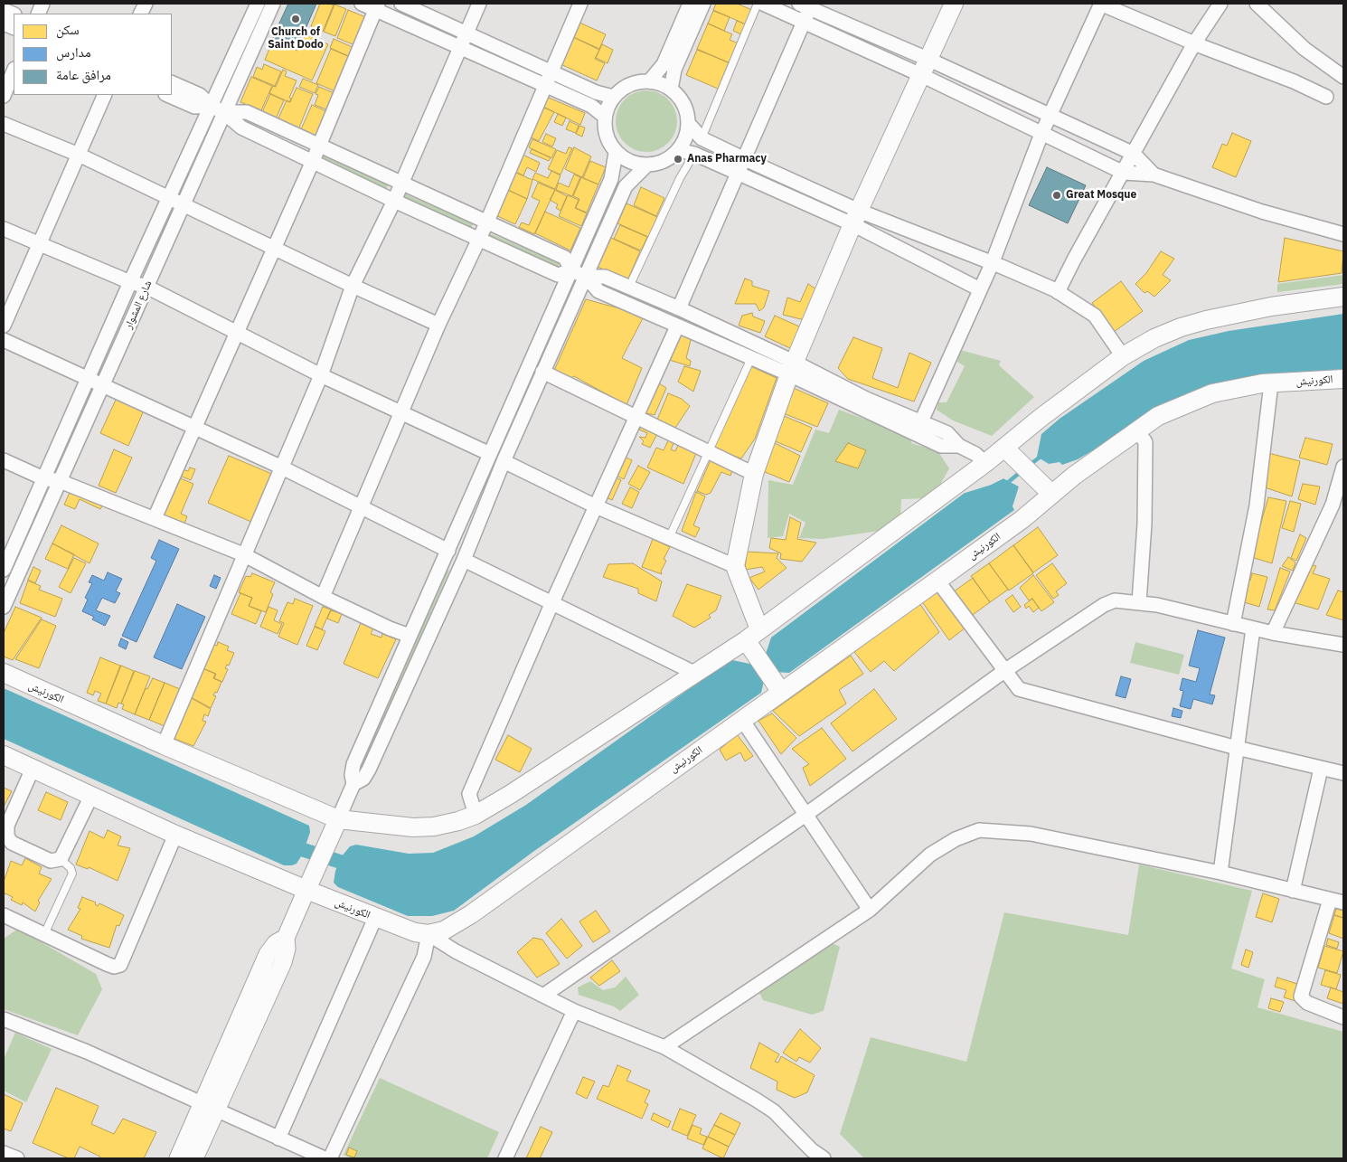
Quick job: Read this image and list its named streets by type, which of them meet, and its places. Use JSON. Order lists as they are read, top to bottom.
{
  "streets": {
    "main road": ["الكورنيش"],
    "street": ["شارع المشوار"]
  },
  "places": ["Church of Saint Dodo", "Anas Pharmacy", "Great Mosque"],
  "legend": ["سكن", "مدارس", "مرافق عامة"]
}
